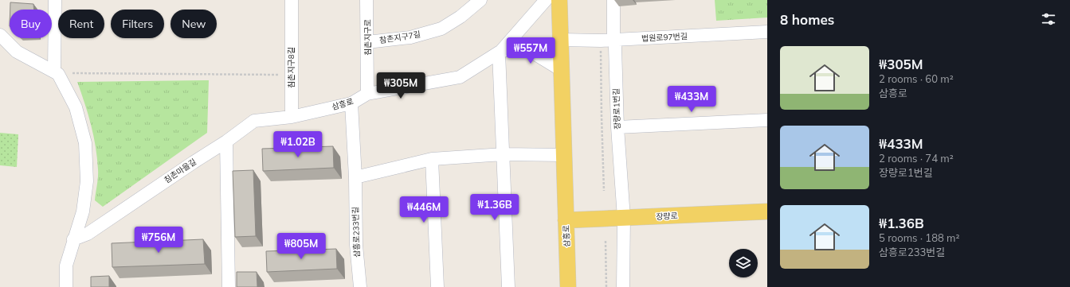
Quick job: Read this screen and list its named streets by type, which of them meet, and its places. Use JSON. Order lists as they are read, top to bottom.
{
  "streets": {
    "main road": ["삼흥로", "장량로"],
    "street": [
      "침촌지구로",
      "참촌지구7길",
      "법원로97번길",
      "침촌지구8길",
      "장량로1번길",
      "침촌마을길",
      "삼흥로233번길"
    ]
  },
  "crossings": [
    ["침촌지구로", "참촌지구7길"],
    ["침촌지구로", "삼흥로"],
    ["법원로97번길", "삼흥로"],
    ["법원로97번길", "장량로1번길"],
    ["침촌지구8길", "삼흥로"],
    ["침촌지구8길", "침촌마을길"],
    ["삼흥로", "침촌마을길"],
    ["삼흥로", "장량로"],
    ["삼흥로", "삼흥로233번길"],
    ["장량로1번길", "장량로"]
  ],
  "page": {
    "heading": "8 homes",
    "chip": [
      "Buy",
      "Rent",
      "Filters",
      "New"
    ],
    "price": [
      "₩557M",
      "₩305M",
      "₩433M",
      "₩1.02B",
      "₩1.36B",
      "₩446M",
      "₩756M",
      "₩805M"
    ],
    "list": [
      {
        "name": "₩305M",
        "note": "2 rooms · 60 m² · 삼흥로"
      },
      {
        "name": "₩433M",
        "note": "2 rooms · 74 m² · 장량로1번길"
      },
      {
        "name": "₩1.36B",
        "note": "5 rooms · 188 m² · 삼흥로233번길"
      }
    ]
  }
}
